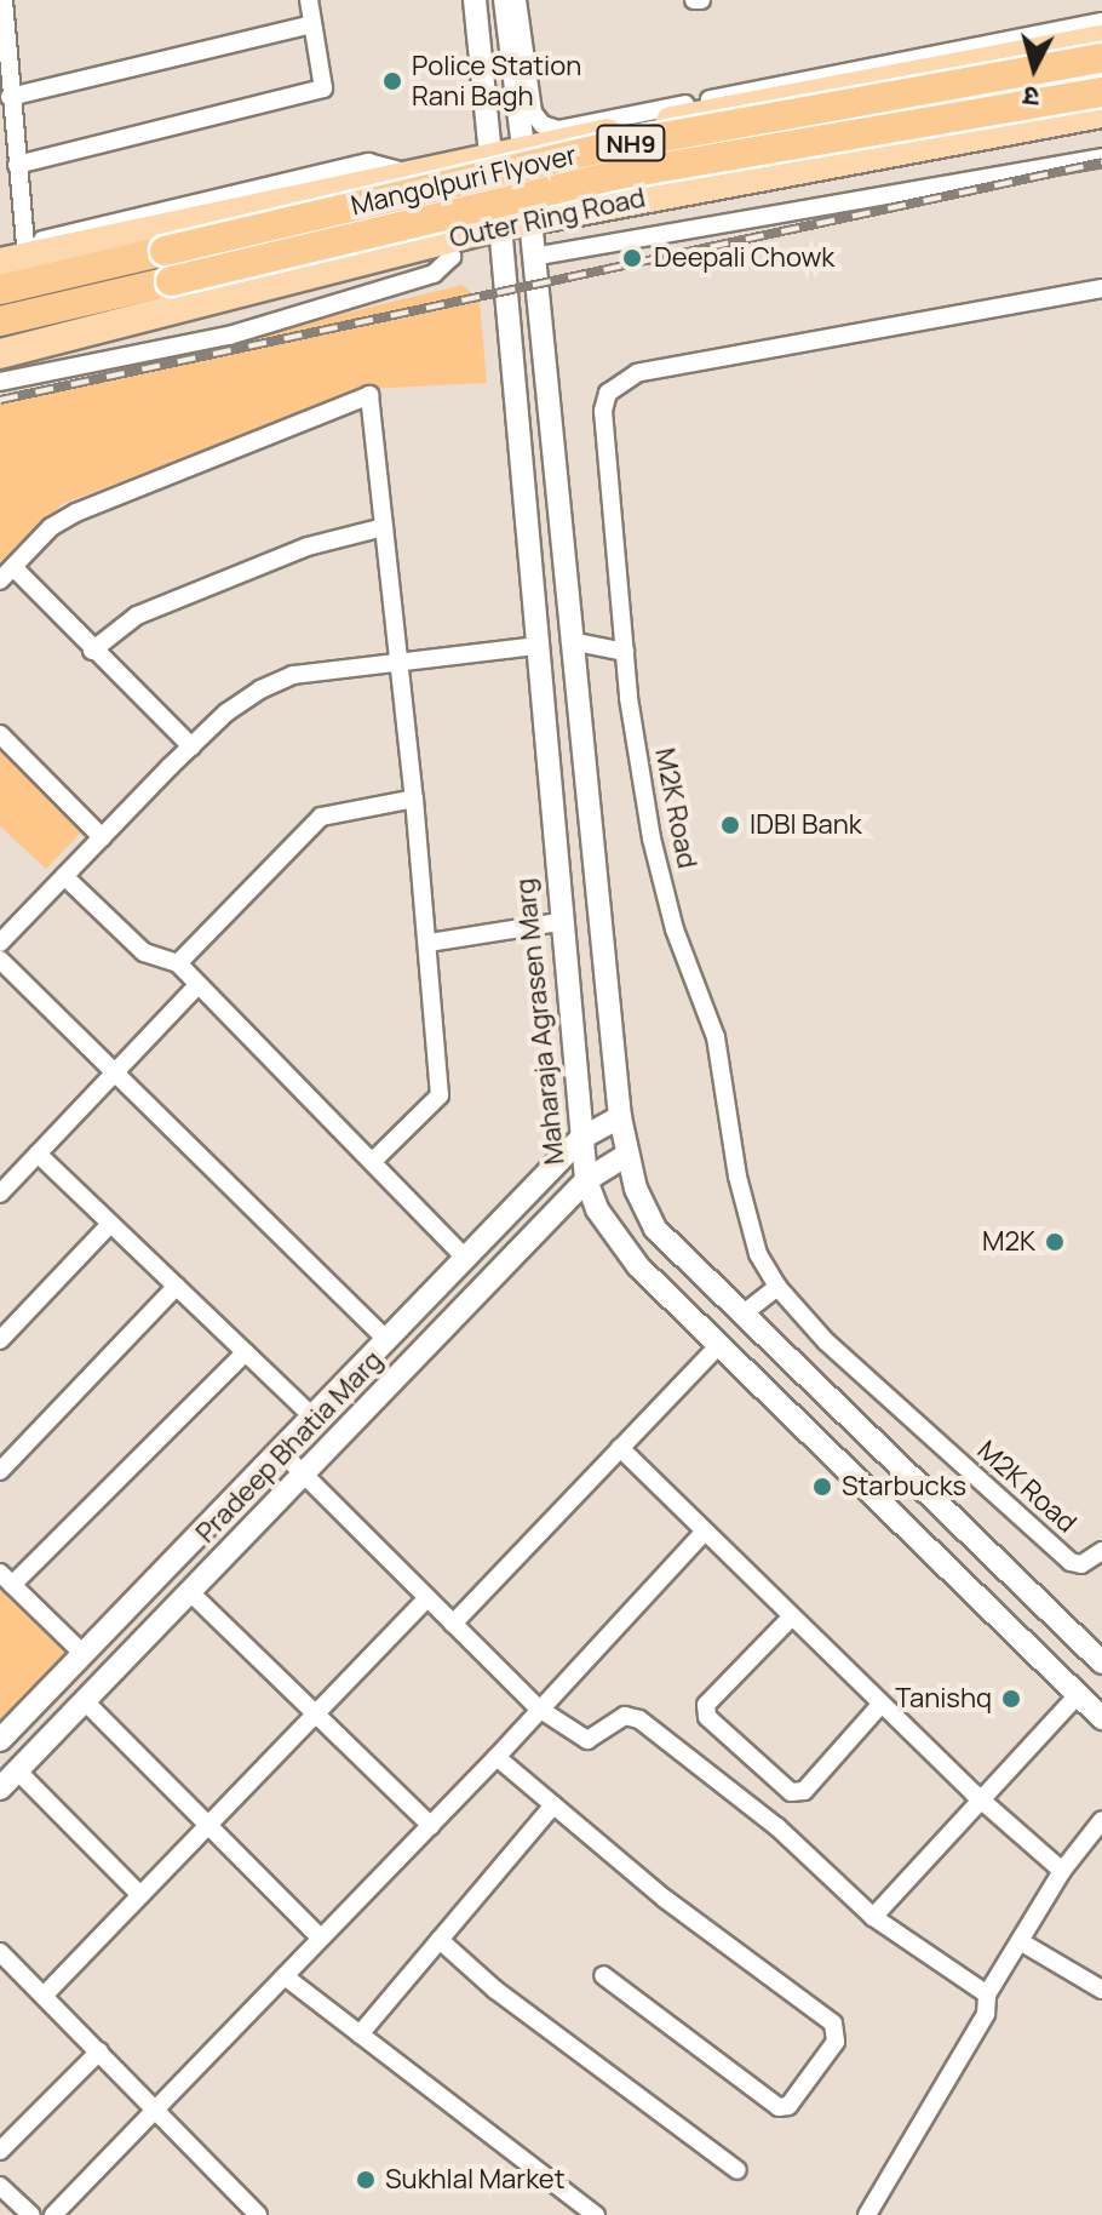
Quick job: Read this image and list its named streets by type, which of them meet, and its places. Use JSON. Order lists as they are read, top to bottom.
{
  "streets": {
    "highway": ["NH9", "Mangolpuri Flyover"],
    "main road": ["Outer Ring Road"],
    "street": ["M2K Road", "Maharaja Agrasen Marg", "Pradeep Bhatia Marg"]
  },
  "crossings": [
    ["Outer Ring Road", "Maharaja Agrasen Marg"],
    ["Maharaja Agrasen Marg", "Pradeep Bhatia Marg"]
  ],
  "places": [
    "Police Station Rani Bagh",
    "Deepali Chowk",
    "IDBI Bank",
    "M2K",
    "Starbucks",
    "Tanishq",
    "Sukhlal Market"
  ],
  "north": "bottom"
}
